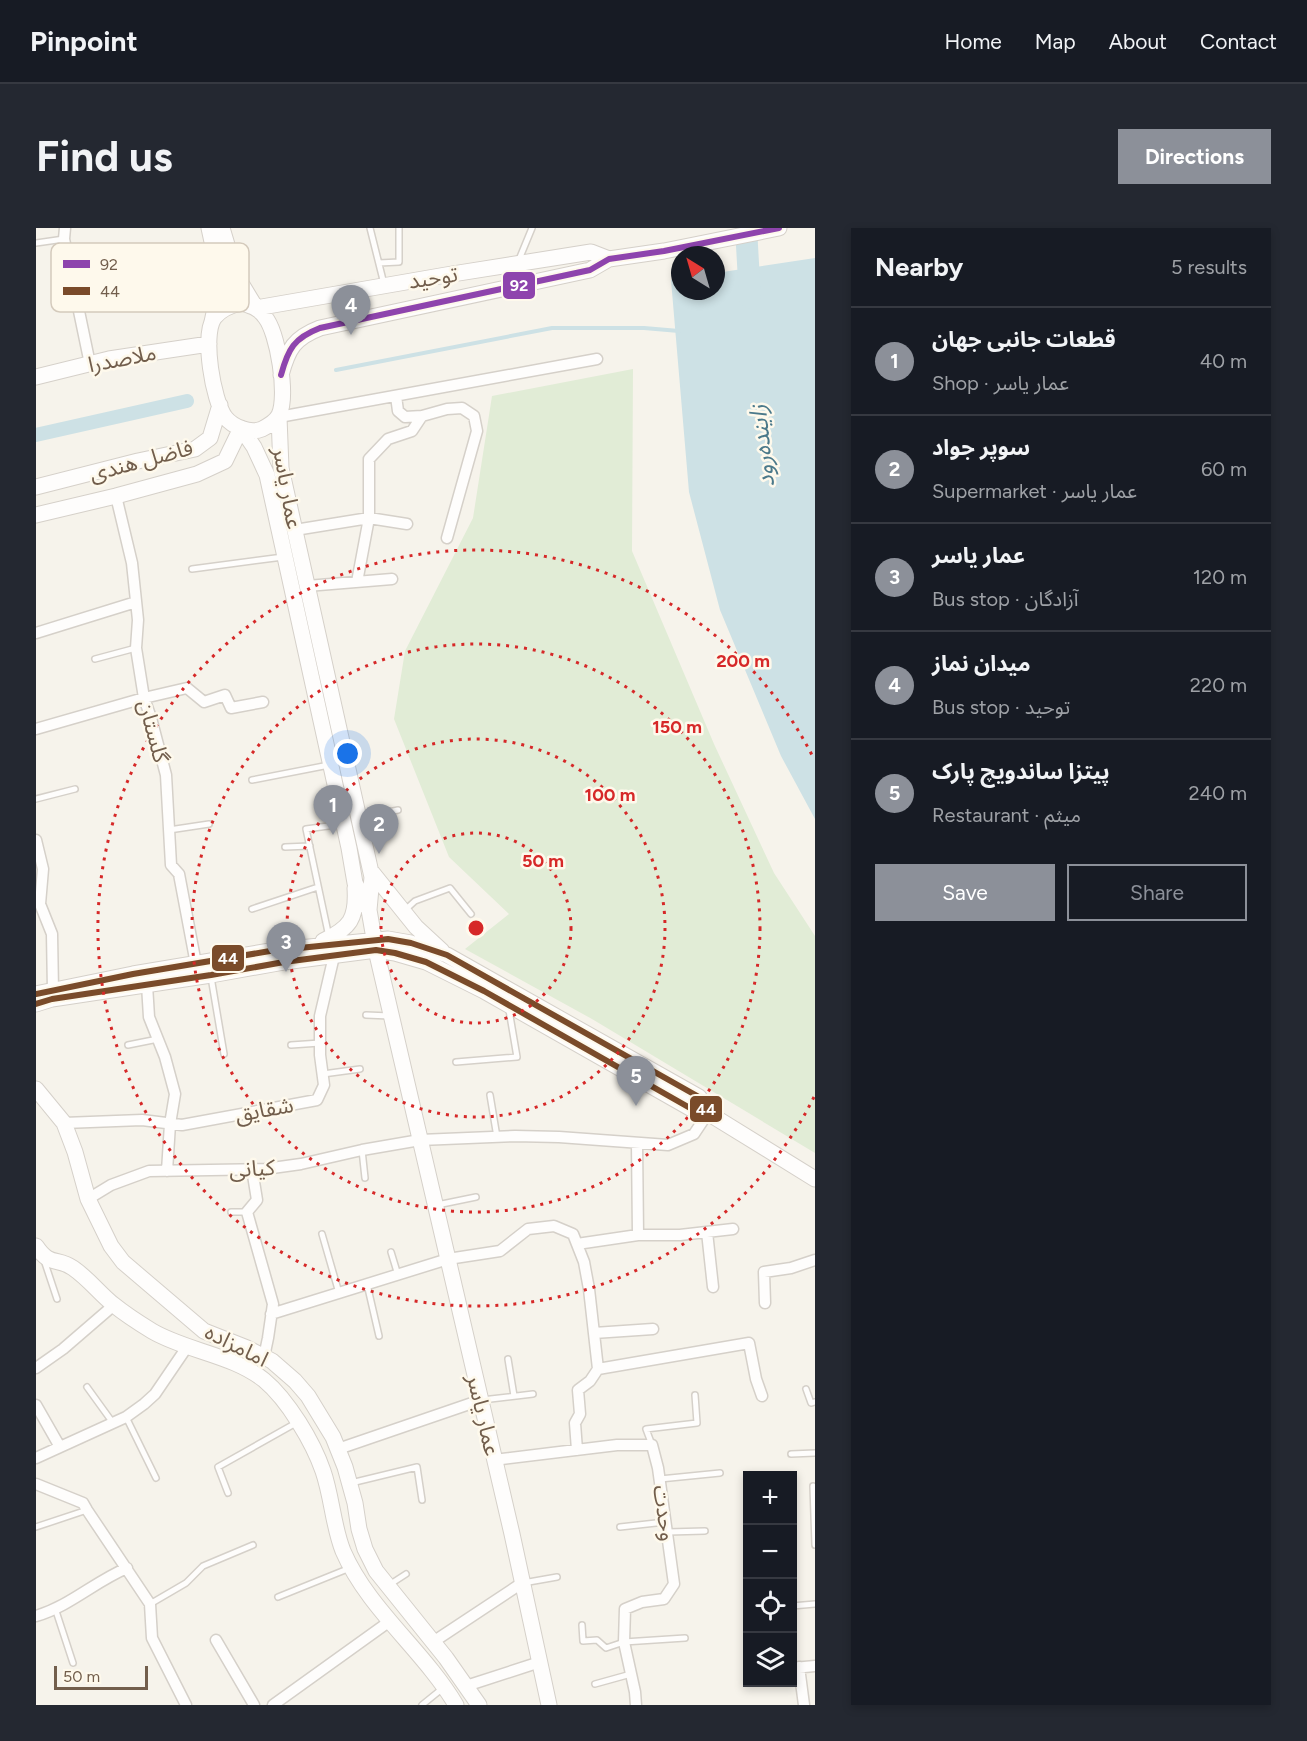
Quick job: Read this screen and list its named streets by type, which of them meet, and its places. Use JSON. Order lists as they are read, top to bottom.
{
  "streets": {
    "main road": [
      "توحید",
      "ملاصدرا",
      "فاضل هندی",
      "عمار یاسر",
      "امامزاده"
    ],
    "street": [
      "گلستان",
      "شقایق",
      "کیانی",
      "وحدت"
    ]
  },
  "crossings": [
    ["عمار یاسر", "کیانی"],
    ["شقایق", "امامزاده"],
    ["کیانی", "امامزاده"]
  ],
  "water": ["زاینده‌رود"],
  "lines": ["transit line 92", "transit line 44"],
  "legend": ["92", "44"],
  "scale_bar": "50 m",
  "north": "top left",
  "page": {
    "header": "Pinpoint",
    "nav": [
      "Home",
      "Map",
      "About",
      "Contact"
    ],
    "buttons": [
      "Directions",
      ["Save", "Share"]
    ],
    "title": "Find us",
    "heading": ["Nearby", "5 results"],
    "pins": [
      "4",
      "1",
      "2",
      "3",
      "5"
    ],
    "list": [
      {
        "mark": "1",
        "name": "قطعات جانبی جهان",
        "note": "Shop · عمار یاسر",
        "value": "40 m"
      },
      {
        "mark": "2",
        "name": "سوپر جواد",
        "note": "Supermarket · عمار یاسر",
        "value": "60 m"
      },
      {
        "mark": "3",
        "name": "عمار یاسر",
        "note": "Bus stop · آزادگان",
        "value": "120 m"
      },
      {
        "mark": "4",
        "name": "میدان نماز",
        "note": "Bus stop · توحید",
        "value": "220 m"
      },
      {
        "mark": "5",
        "name": "پیتزا ساندویچ پارک",
        "note": "Restaurant · میثم",
        "value": "240 m"
      }
    ],
    "map_buttons": ["+", "−"],
    "scale": "50 m"
  },
  "rings": [
    "200 m",
    "150 m",
    "100 m",
    "50 m"
  ]
}
